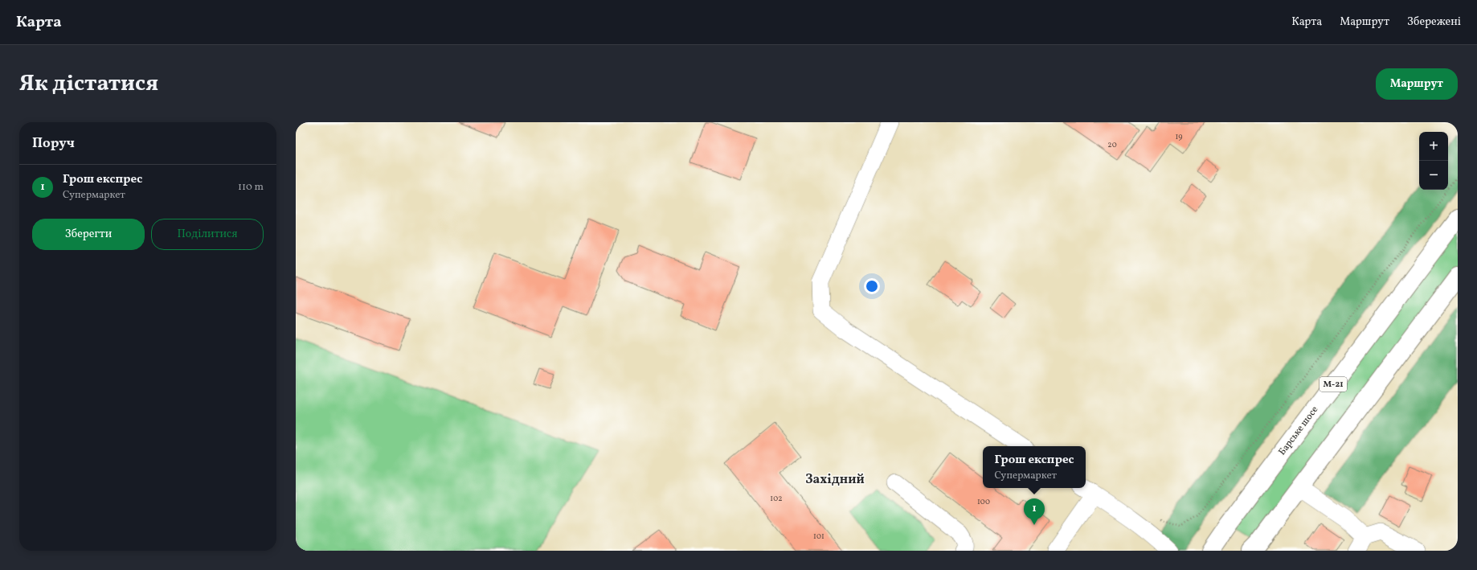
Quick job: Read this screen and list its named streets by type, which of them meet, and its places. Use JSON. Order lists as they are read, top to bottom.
{
  "streets": {
    "highway": ["М-21", "Барське шосе"]
  },
  "districts": ["Західний"],
  "house_numbers": [
    "19",
    "20",
    "102",
    "100",
    "101"
  ],
  "page": {
    "header": "Карта",
    "nav": ["Карта", "Маршрут", "Збережені"],
    "title": "Як дістатися",
    "buttons": [
      "Маршрут",
      ["Зберегти", "Поділитися"]
    ],
    "heading": "Поруч",
    "map_buttons": ["+", "−"],
    "list": [
      {
        "mark": "1",
        "name": "Грош експрес",
        "note": "Супермаркет",
        "value": "110 m"
      }
    ],
    "popup": ["Грош експрес", "Супермаркет"],
    "pins": "1"
  }
}
